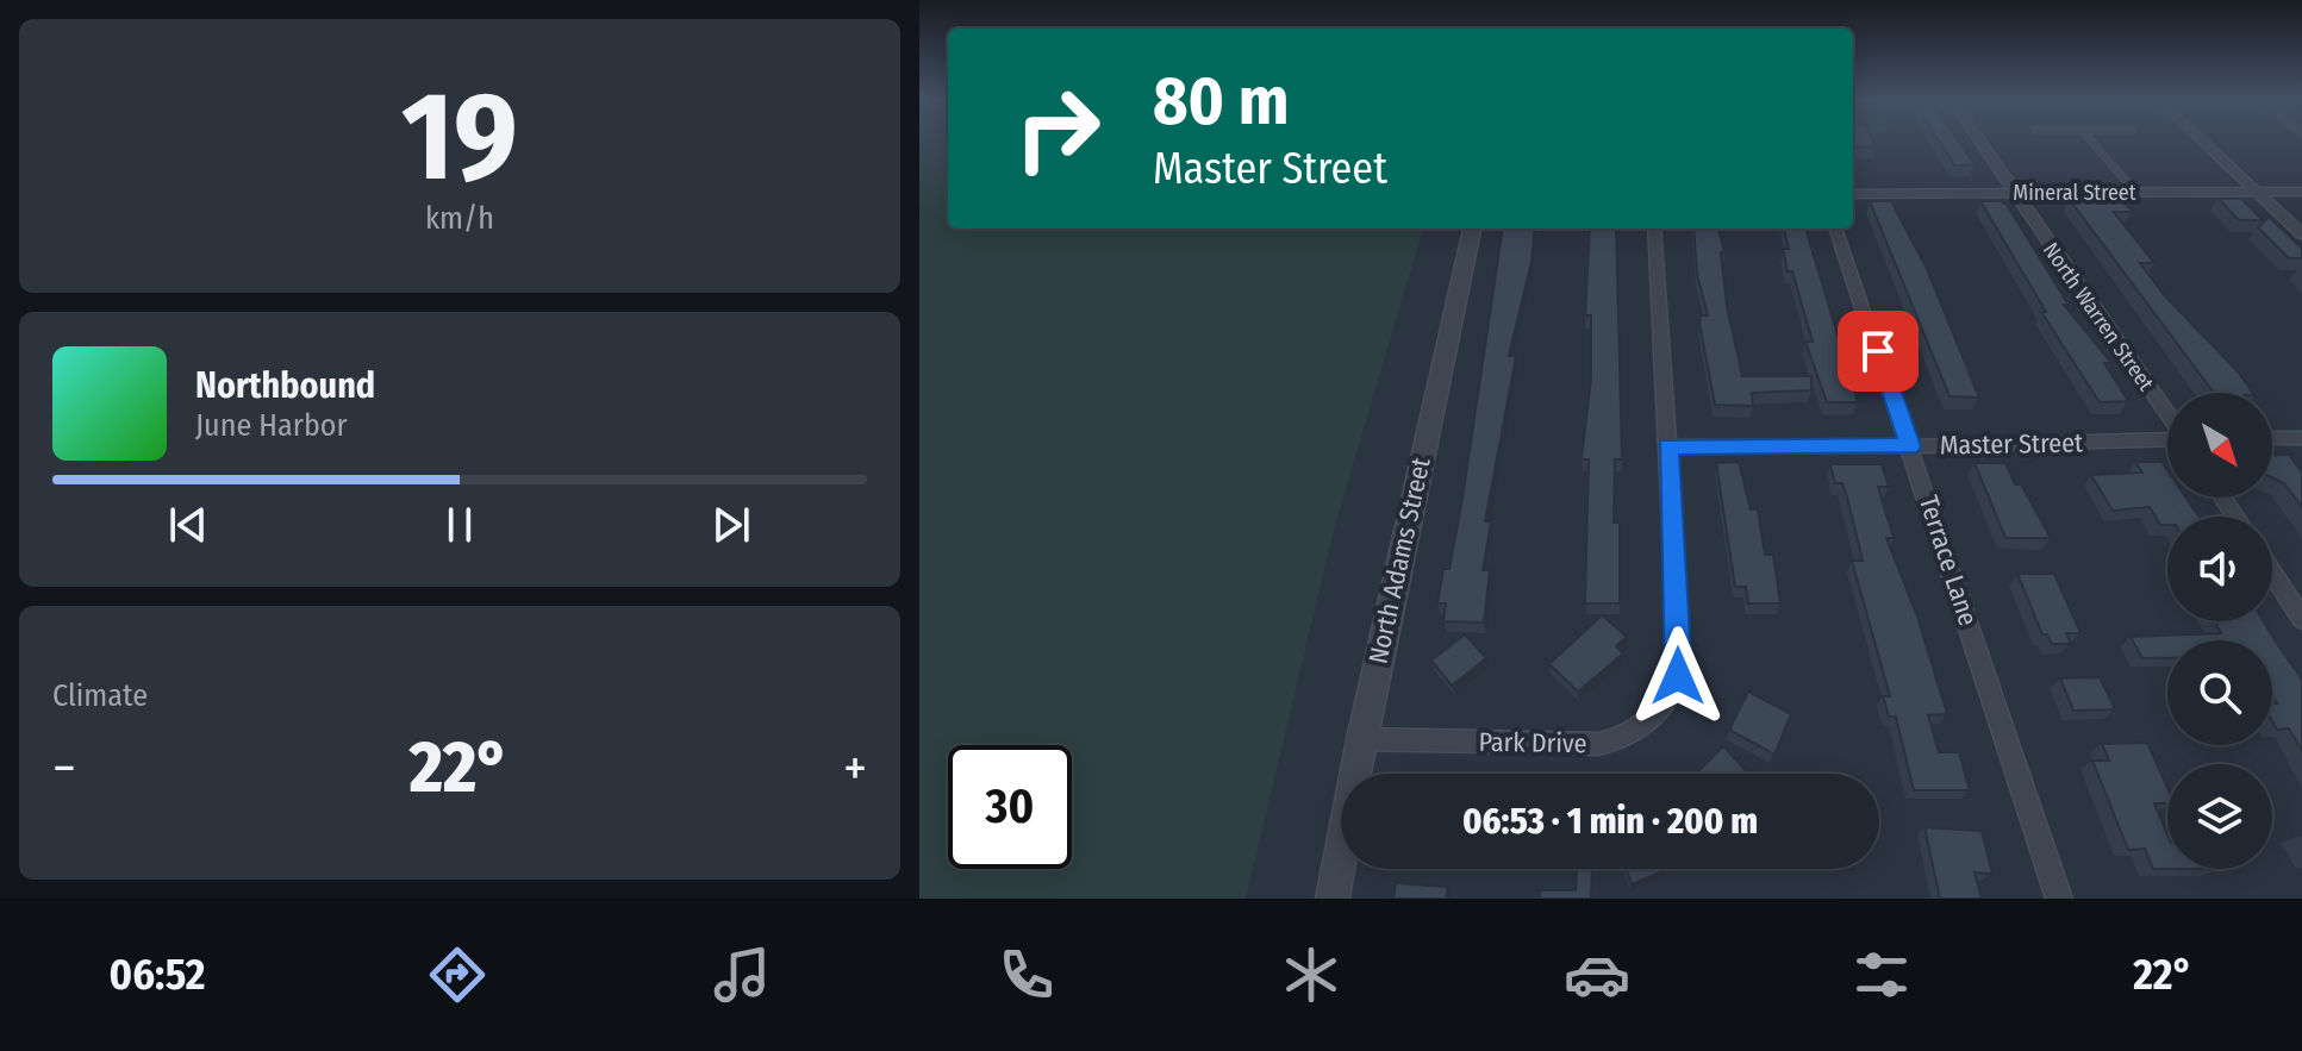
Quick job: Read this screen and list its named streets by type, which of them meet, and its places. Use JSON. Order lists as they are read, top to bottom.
{
  "streets": {
    "street": [
      "Mineral Street",
      "North Warren Street",
      "Master Street",
      "North Adams Street",
      "Terrace Lane",
      "Park Drive"
    ]
  },
  "crossings": [
    ["Mineral Street", "North Warren Street"],
    ["Master Street", "Terrace Lane"],
    ["Master Street", "Park Drive"],
    ["North Adams Street", "Park Drive"]
  ],
  "north": "bottom right",
  "page": {
    "tile": [
      ["19", "km/h"],
      "Climate"
    ],
    "turn": ["80 m", "Master Street"],
    "song": ["Northbound", "June Harbor"],
    "heat": ["−", "22°", "+"],
    "limit": "30",
    "trip": "06:53 · 1 min · 200 m",
    "tabs": ["06:52", "22°"]
  }
}
